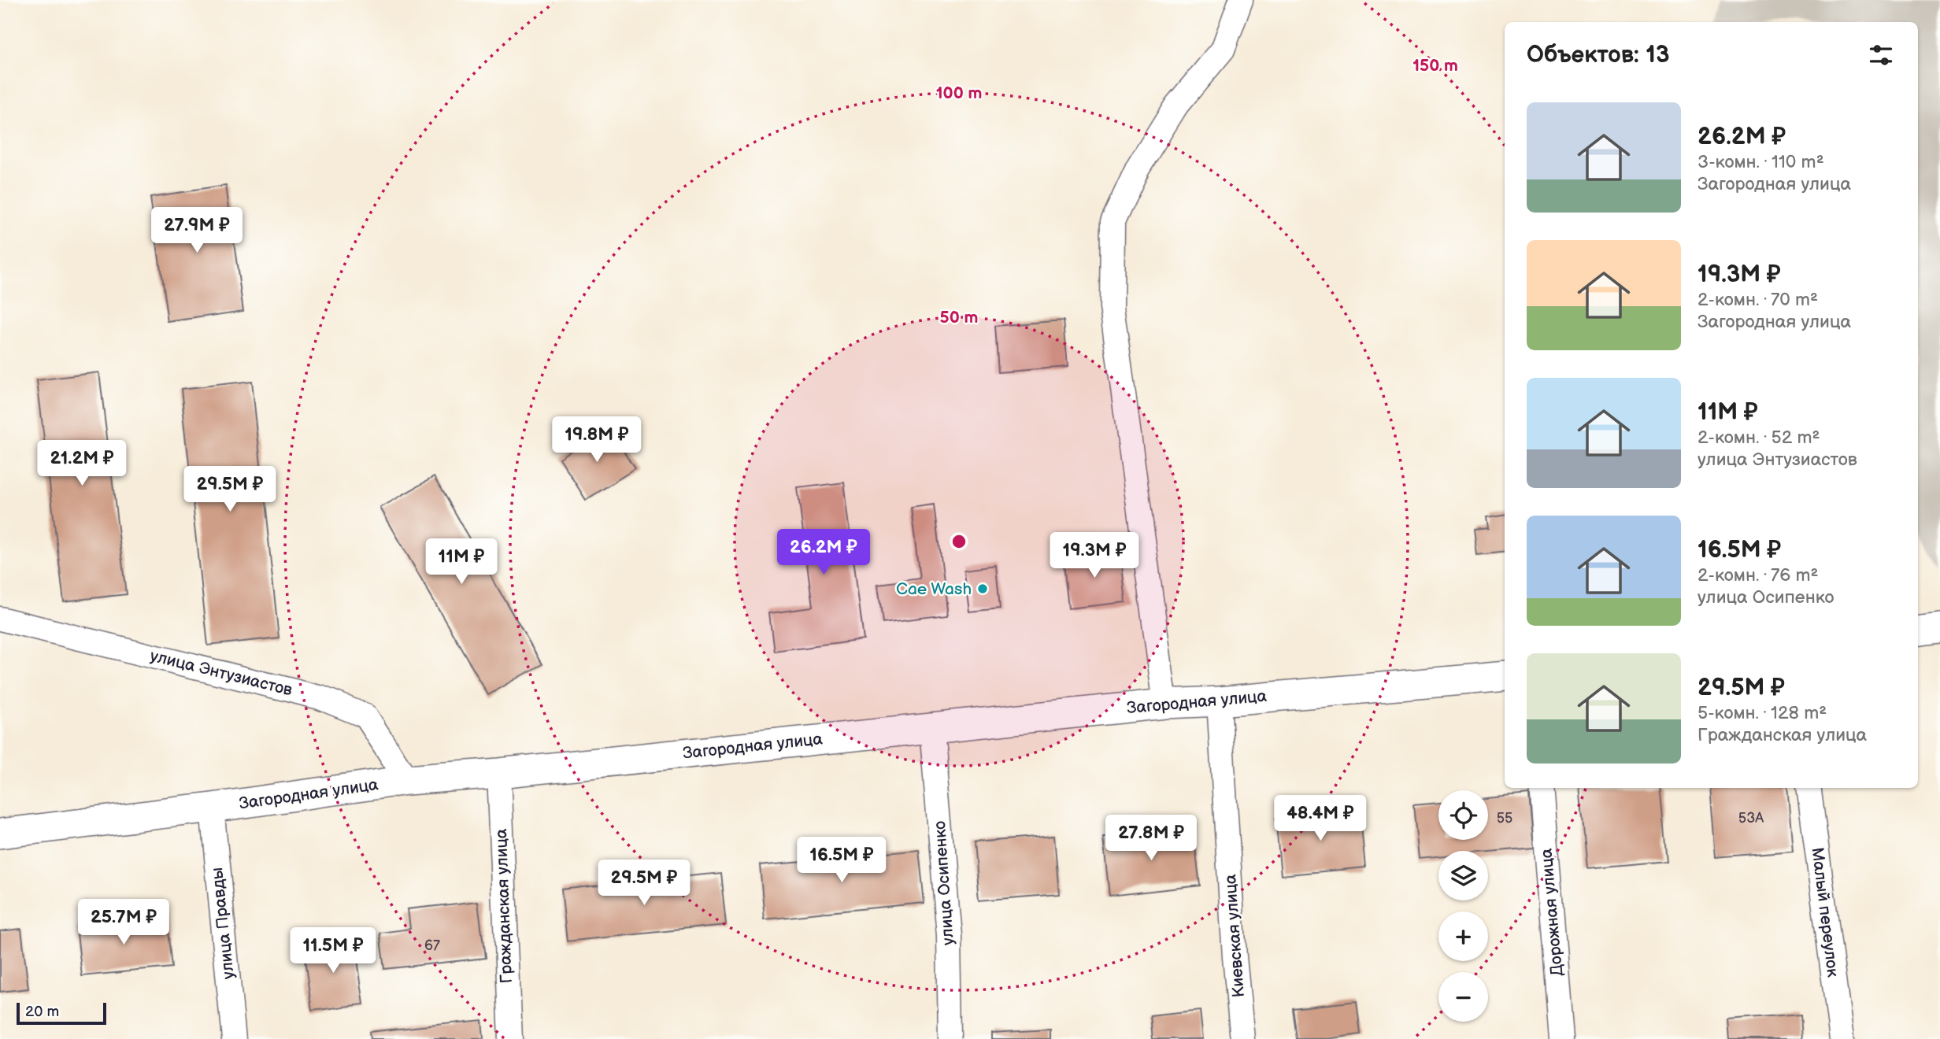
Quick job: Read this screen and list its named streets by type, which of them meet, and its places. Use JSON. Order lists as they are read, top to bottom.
{
  "streets": {
    "street": [
      "улица Энтузиастов",
      "Загородная улица",
      "улица Осипенко",
      "Гражданская улица",
      "Дорожная улица",
      "Малый переулок",
      "улица Правды",
      "Киевская улица"
    ]
  },
  "crossings": [
    ["улица Энтузиастов", "Загородная улица"],
    ["Загородная улица", "улица Осипенко"],
    ["Загородная улица", "Гражданская улица"],
    ["Загородная улица", "улица Правды"],
    ["Загородная улица", "Киевская улица"]
  ],
  "places": ["Cae Wash"],
  "house_numbers": ["55", "53А", "67"],
  "scale_bar": "20 m",
  "page": {
    "heading": "Объектов: 13",
    "list": [
      {
        "name": "26.2M ₽",
        "note": "3-комн. · 110 m² · Загородная улица"
      },
      {
        "name": "19.3M ₽",
        "note": "2-комн. · 70 m² · Загородная улица"
      },
      {
        "name": "11M ₽",
        "note": "2-комн. · 52 m² · улица Энтузиастов"
      },
      {
        "name": "16.5M ₽",
        "note": "2-комн. · 76 m² · улица Осипенко"
      },
      {
        "name": "29.5M ₽",
        "note": "5-комн. · 128 m² · Гражданская улица"
      }
    ],
    "price": [
      "27.9M ₽",
      "19.8M ₽",
      "21.2M ₽",
      "29.5M ₽",
      "26.2M ₽",
      "19.3M ₽",
      "11M ₽",
      "48.4M ₽",
      "27.8M ₽",
      "16.5M ₽",
      "29.5M ₽",
      "25.7M ₽",
      "11.5M ₽"
    ],
    "map_buttons": ["+", "−"],
    "scale": "20 m"
  },
  "rings": ["150 m", "100 m", "50 m"]
}
